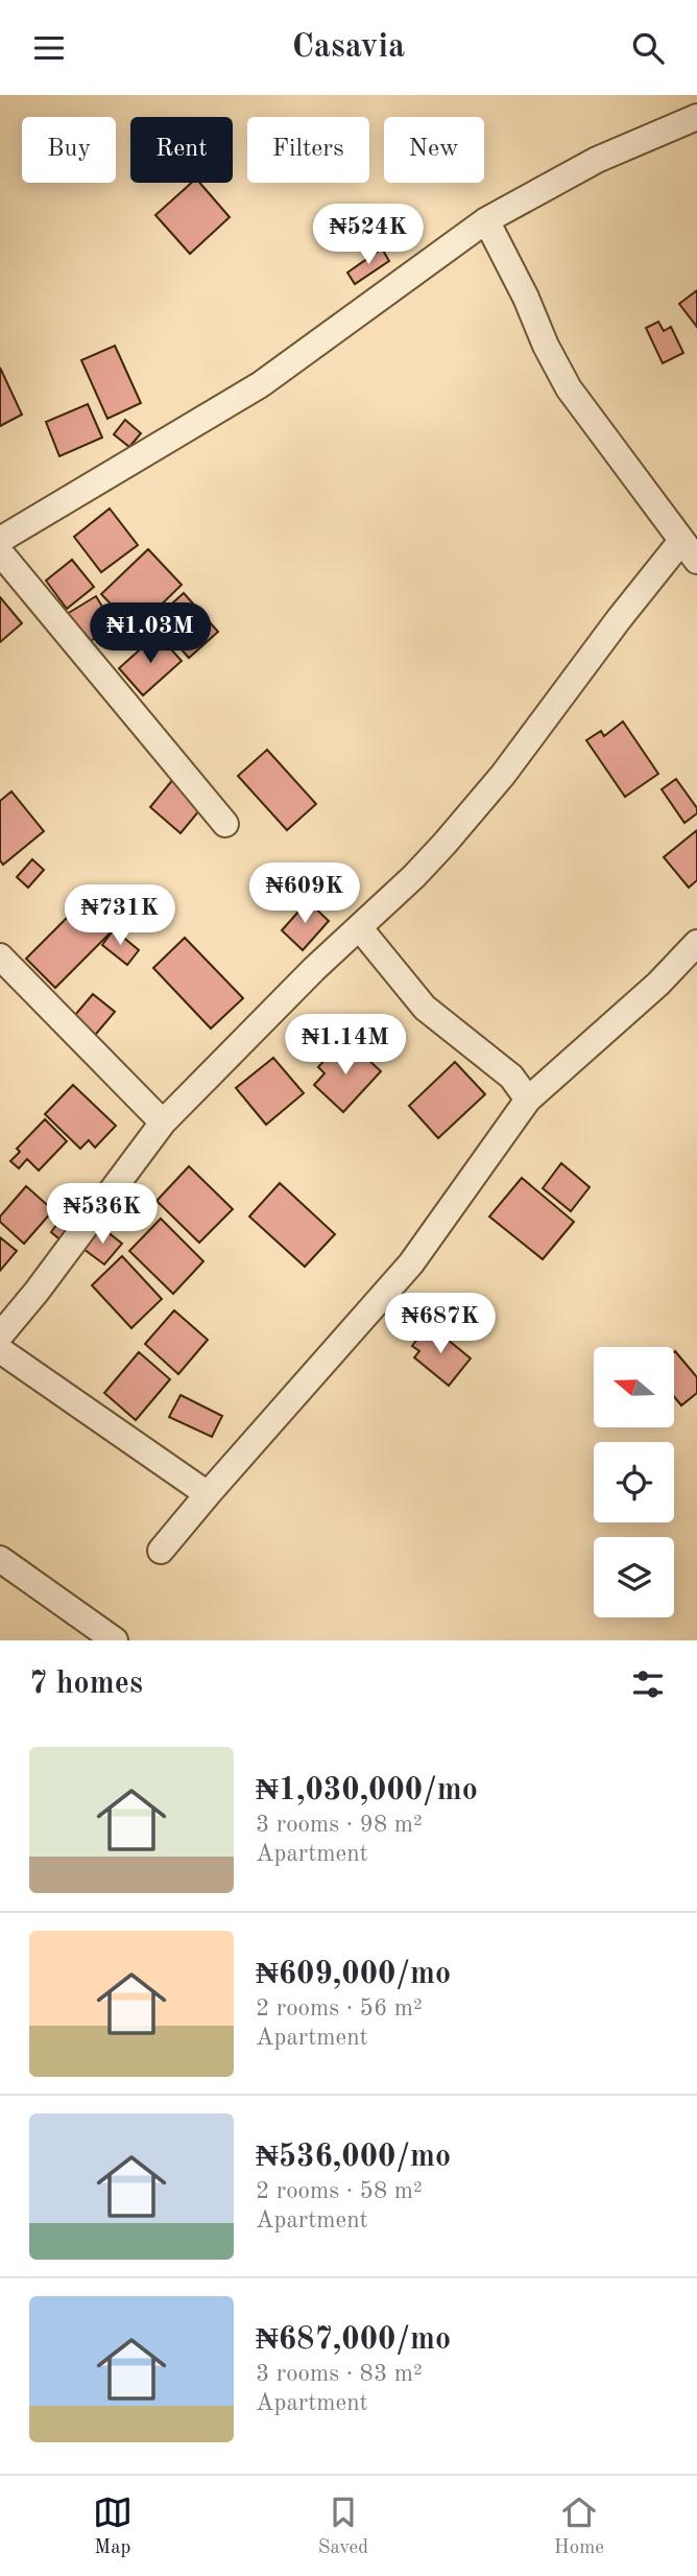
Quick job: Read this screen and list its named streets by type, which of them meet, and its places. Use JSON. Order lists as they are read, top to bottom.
{
  "north": "left",
  "page": {
    "header": "Casavia",
    "chip": [
      "Buy",
      "Rent",
      "Filters",
      "New"
    ],
    "price": [
      "₦524K",
      "₦1.03M",
      "₦609K",
      "₦731K",
      "₦1.14M",
      "₦536K",
      "₦687K"
    ],
    "heading": "7 homes",
    "list": [
      {
        "name": "₦1,030,000/mo",
        "note": "3 rooms · 98 m² · Apartment"
      },
      {
        "name": "₦609,000/mo",
        "note": "2 rooms · 56 m² · Apartment"
      },
      {
        "name": "₦536,000/mo",
        "note": "2 rooms · 58 m² · Apartment"
      },
      {
        "name": "₦687,000/mo",
        "note": "3 rooms · 83 m² · Apartment"
      }
    ],
    "tabs": ["Map", "Saved", "Home"]
  }
}
